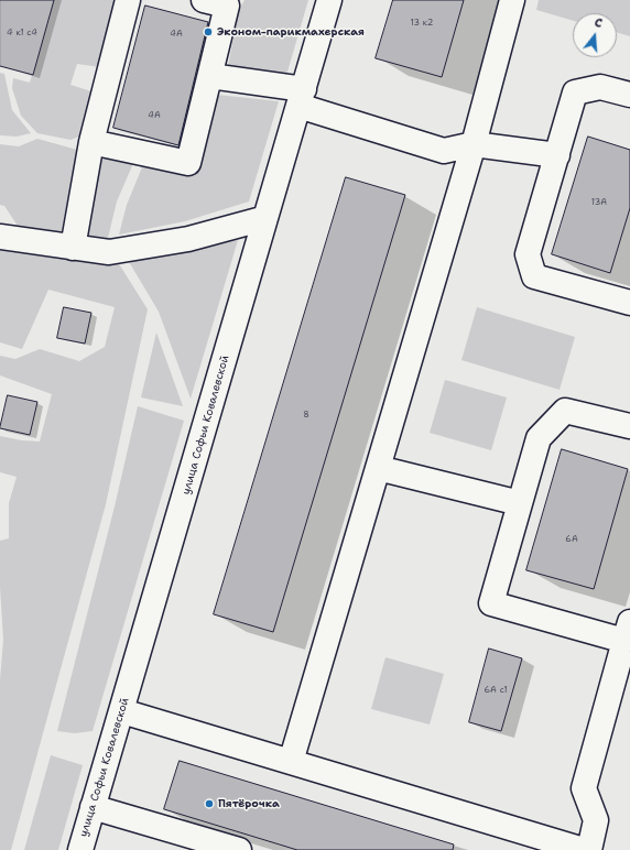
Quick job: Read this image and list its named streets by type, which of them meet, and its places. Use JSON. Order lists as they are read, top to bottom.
{
  "streets": {
    "street": ["улица Софьи Ковалевской"]
  },
  "places": ["Эконом-парикмахерская", "Пятёрочка"],
  "house_numbers": [
    "13 к2",
    "4 к1 с4",
    "4А",
    "4А",
    "13А",
    "8",
    "6А",
    "6А с1"
  ],
  "north": "top"
}
